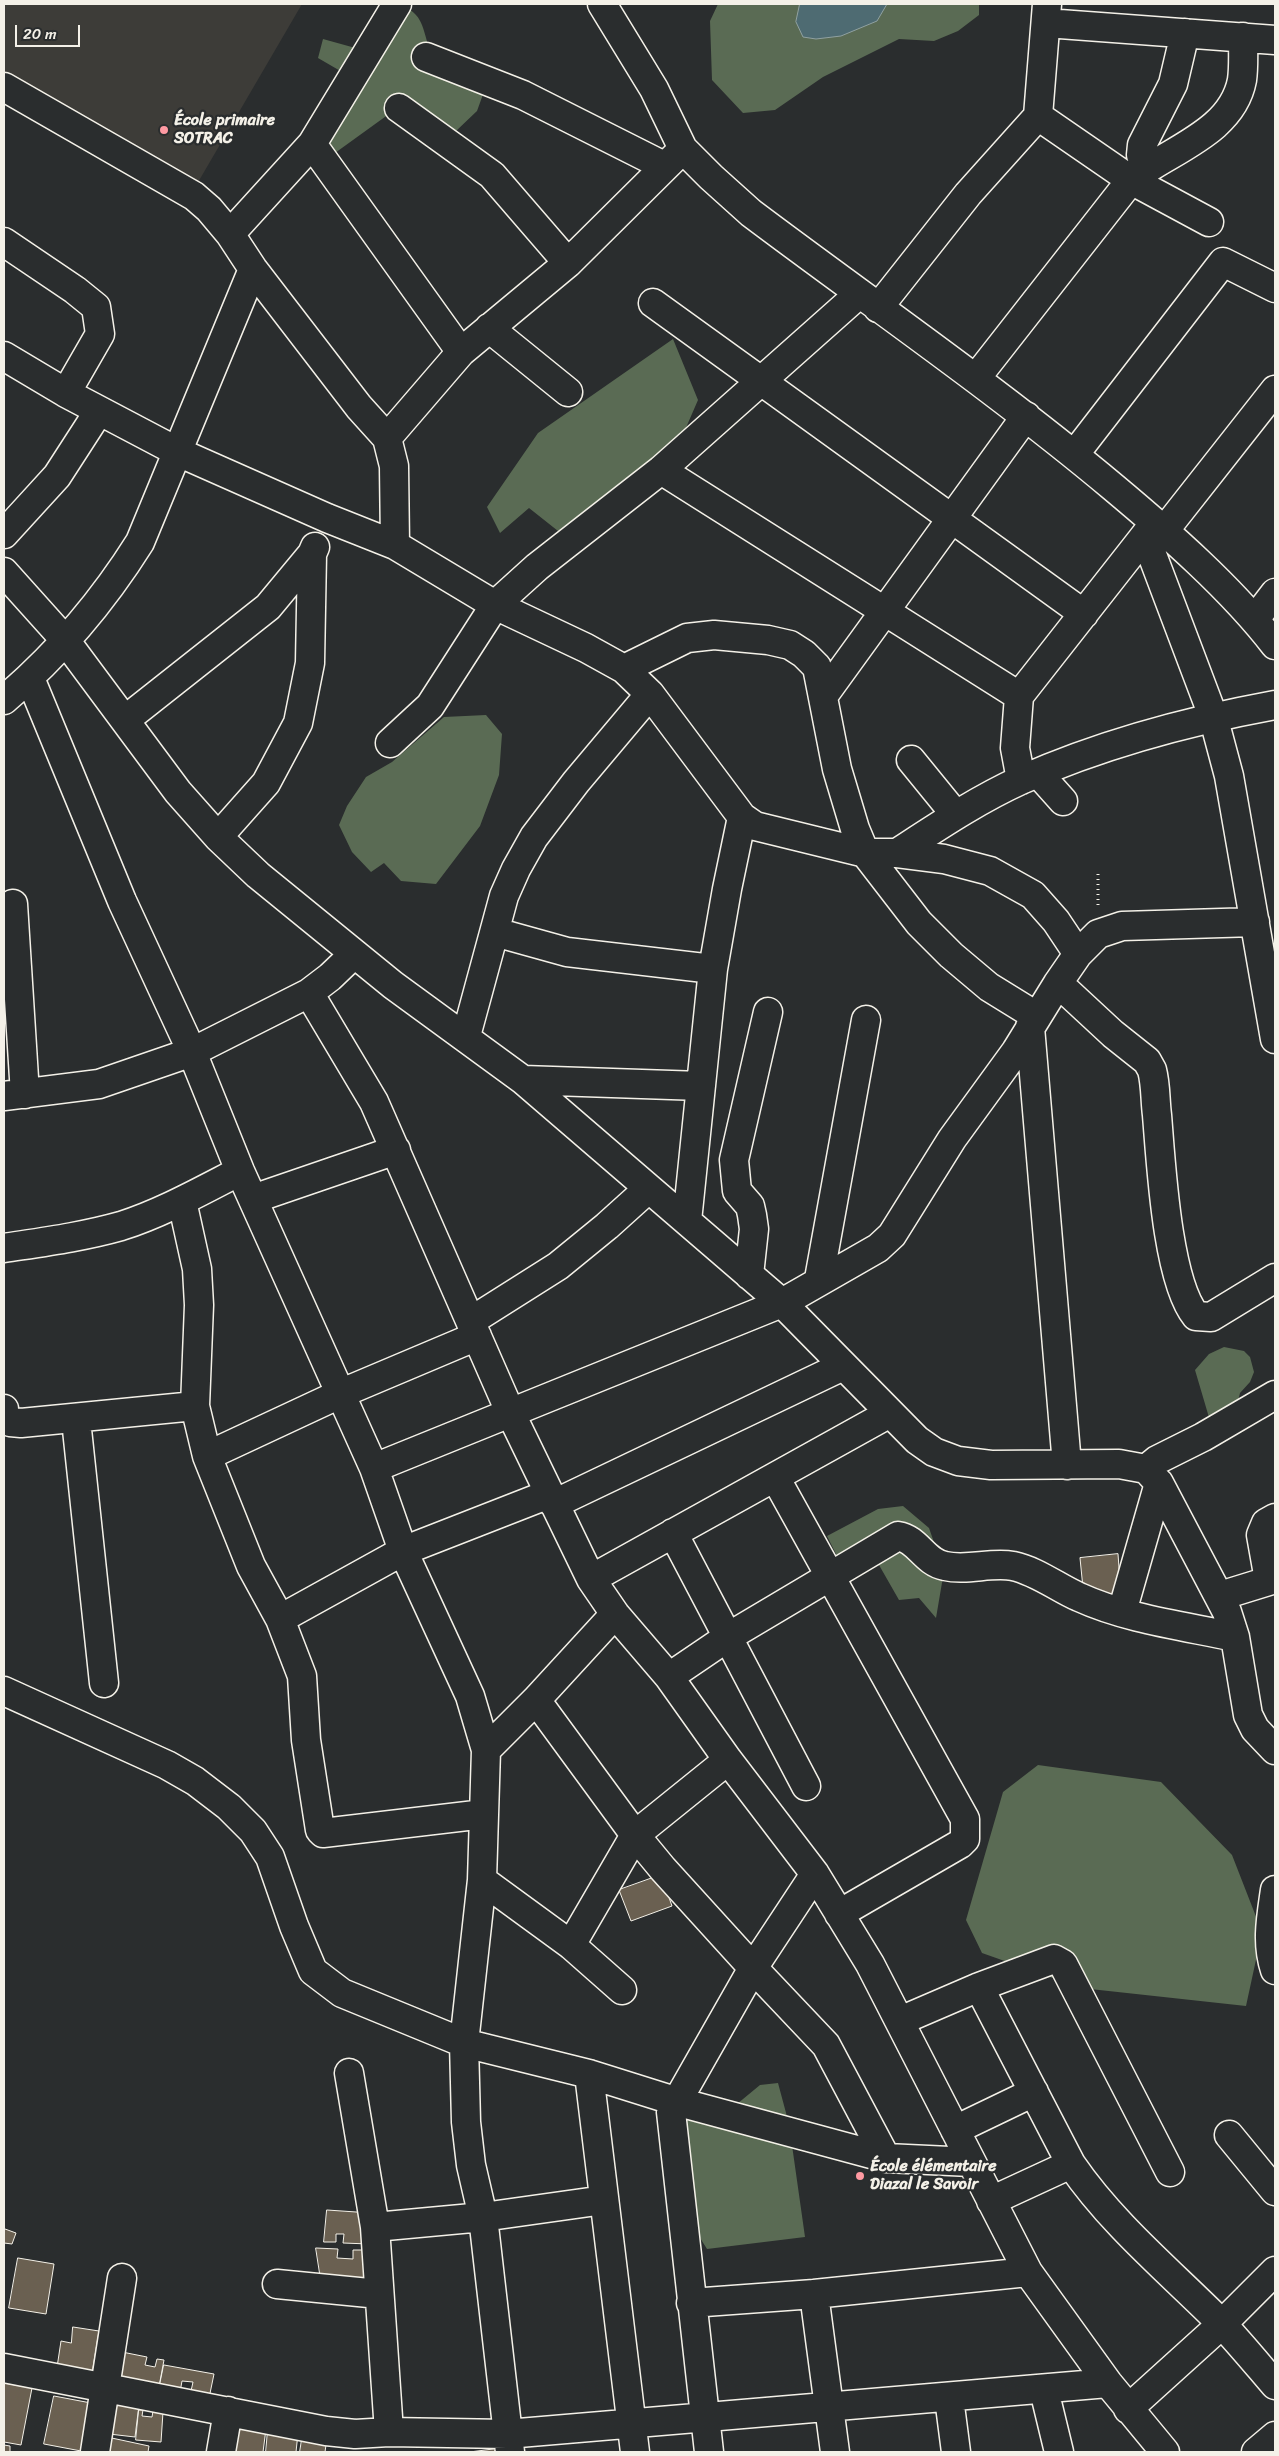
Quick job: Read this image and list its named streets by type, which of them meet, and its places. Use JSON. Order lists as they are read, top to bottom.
{
  "places": ["École primaire SOTRAC", "École élémentaire Diazal le Savoir"],
  "scale_bar": "20 m"
}
